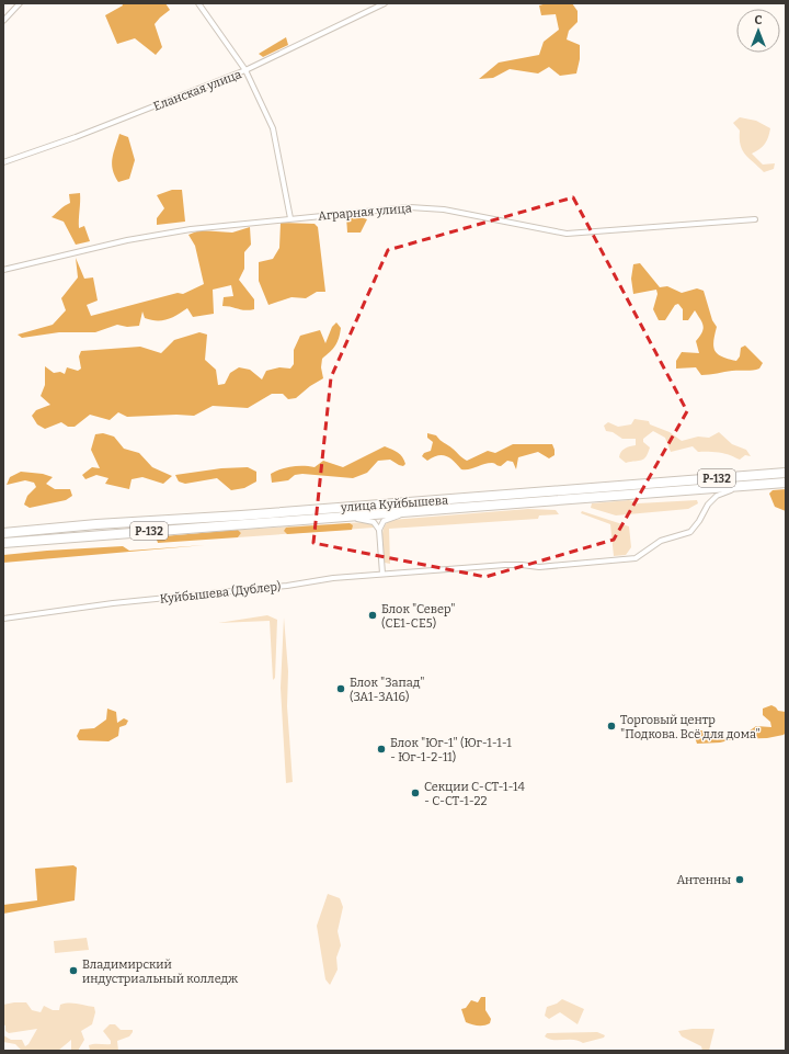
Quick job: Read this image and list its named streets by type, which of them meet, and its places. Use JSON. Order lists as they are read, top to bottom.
{
  "streets": {
    "highway": ["Р-132", "улица Куйбышева"],
    "street": ["Еланская улица", "Аграрная улица", "Куйбышева (Дублер)"]
  },
  "crossings": [
    ["улица Куйбышева", "Куйбышева (Дублер)"]
  ],
  "places": [
    "Блок \"Север\" (СЕ1-СЕ5)",
    "Блок \"Запад\" (ЗА1-ЗА16)",
    "Торговый центр \"Подкова. Всё для дома\"",
    "Блок \"Юг-1\" (Юг-1-1-1 - Юг-1-2-11)",
    "Секции С-СТ-1-14 - С-СТ-1-22",
    "Антенны",
    "Владимирский индустриальный колледж"
  ],
  "north": "top"
}
